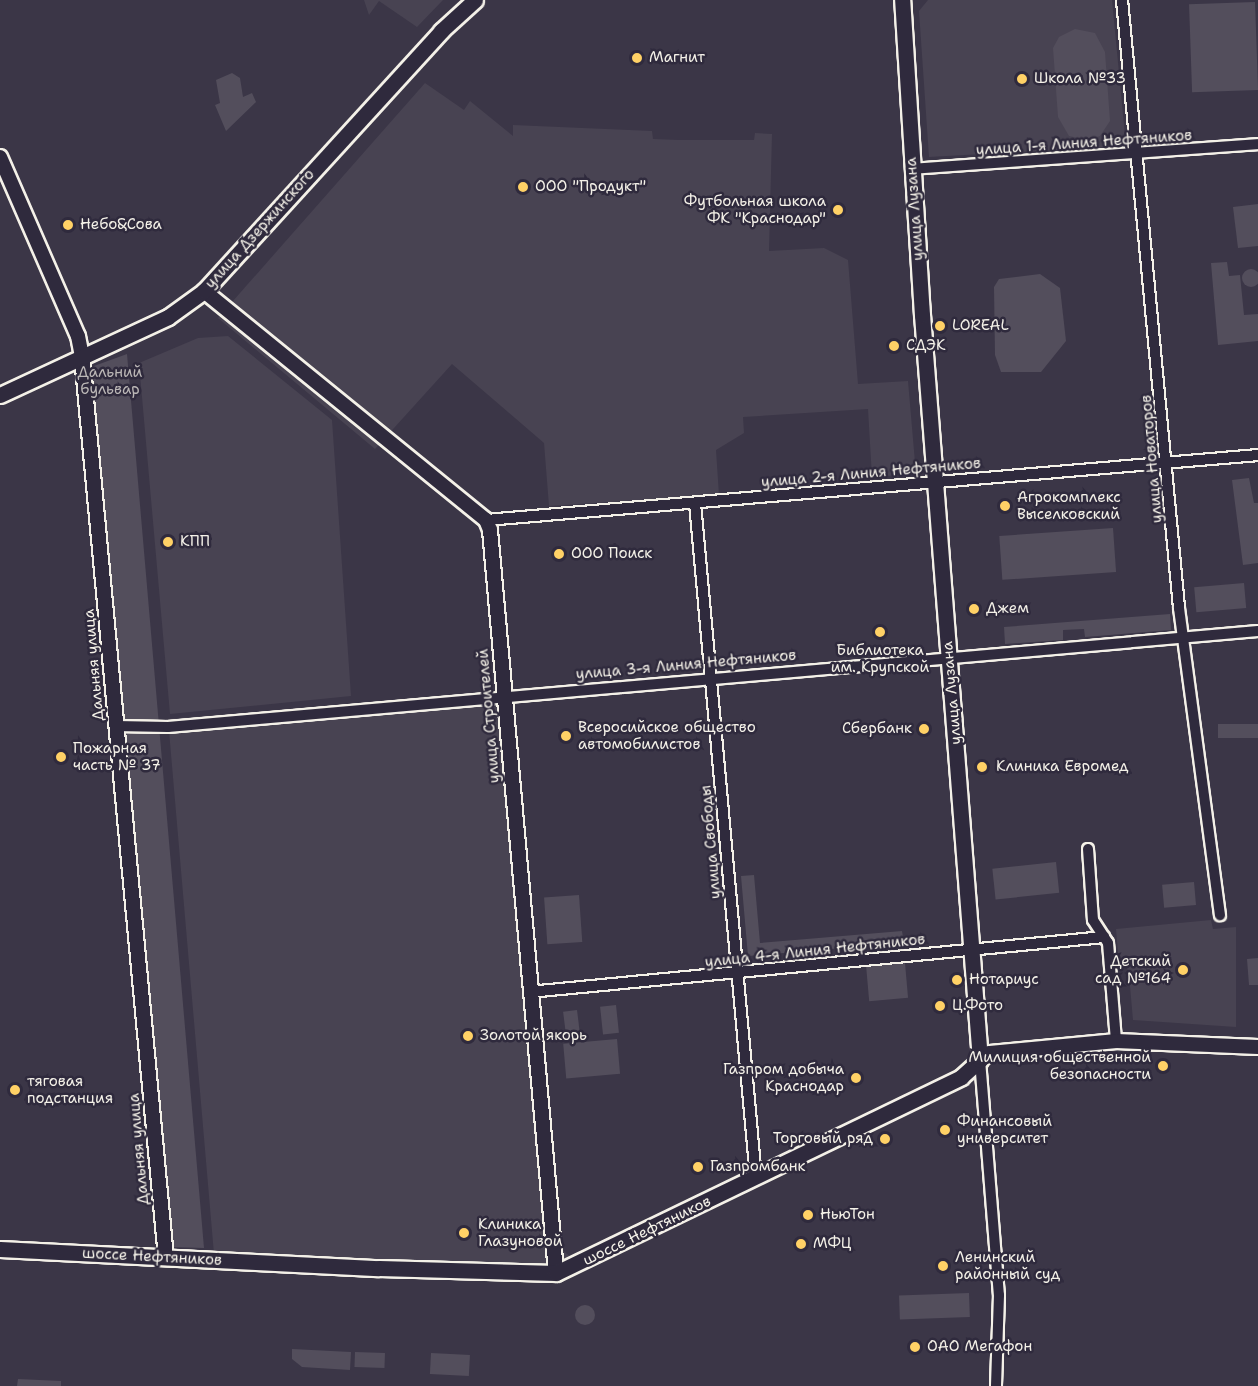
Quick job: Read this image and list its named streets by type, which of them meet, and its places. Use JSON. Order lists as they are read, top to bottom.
{
  "streets": {
    "main road": ["улица Лузана", "улица Дзержинского", "шоссе Нефтяников"],
    "street": [
      "улица 1-я Линия Нефтяников",
      "улица Новаторов",
      "улица 2-я Линия Нефтяников",
      "Дальняя улица",
      "улица 3-я Линия Нефтяников",
      "улица Строителей",
      "улица Свободы",
      "улица 4-я Линия Нефтяников"
    ]
  },
  "crossings": [
    ["улица 1-я Линия Нефтяников", "улица Лузана"],
    ["улица 1-я Линия Нефтяников", "улица Новаторов"],
    ["улица Лузана", "улица 2-я Линия Нефтяников"],
    ["улица Лузана", "улица 3-я Линия Нефтяников"],
    ["улица Лузана", "улица 4-я Линия Нефтяников"],
    ["улица Лузана", "шоссе Нефтяников"],
    ["улица Дзержинского", "Дальняя улица"],
    ["улица Новаторов", "улица 2-я Линия Нефтяников"],
    ["улица Новаторов", "улица 3-я Линия Нефтяников"],
    ["улица 2-я Линия Нефтяников", "улица Строителей"],
    ["улица 2-я Линия Нефтяников", "улица Свободы"],
    ["Дальняя улица", "улица 3-я Линия Нефтяников"],
    ["Дальняя улица", "шоссе Нефтяников"],
    ["улица 3-я Линия Нефтяников", "улица Строителей"],
    ["улица 3-я Линия Нефтяников", "улица Свободы"],
    ["улица Строителей", "улица 4-я Линия Нефтяников"],
    ["улица Строителей", "шоссе Нефтяников"],
    ["улица Свободы", "улица 4-я Линия Нефтяников"],
    ["улица Свободы", "шоссе Нефтяников"]
  ],
  "parks": ["Дальний бульвар"],
  "places": [
    "Магнит",
    "Школа №33",
    "ООО \"Продукт\"",
    "Футбольная школа ФК \"Краснодар\"",
    "Небо&Сова",
    "LOREAL",
    "СДЭК",
    "Агрокомплекс Выселковский",
    "КПП",
    "ООО Поиск",
    "Джем",
    "Библиотека им. Крупской",
    "Сбербанк",
    "Всеросийское общество автомобилистов",
    "Пожарная часть № 37",
    "Клиника Евромед",
    "Детский сад №164",
    "Нотариус",
    "Ц.Фото",
    "Золотой якорь",
    "Милиция общественной безопасности",
    "Газпром добыча Краснодар",
    "тяговая подстанция",
    "Финансовый университет",
    "Торговый ряд",
    "Газпромбанк",
    "НьюТон",
    "Клиника Глазуновой",
    "МФЦ",
    "Ленинский районный суд",
    "ОАО Мегафон"
  ]
}
